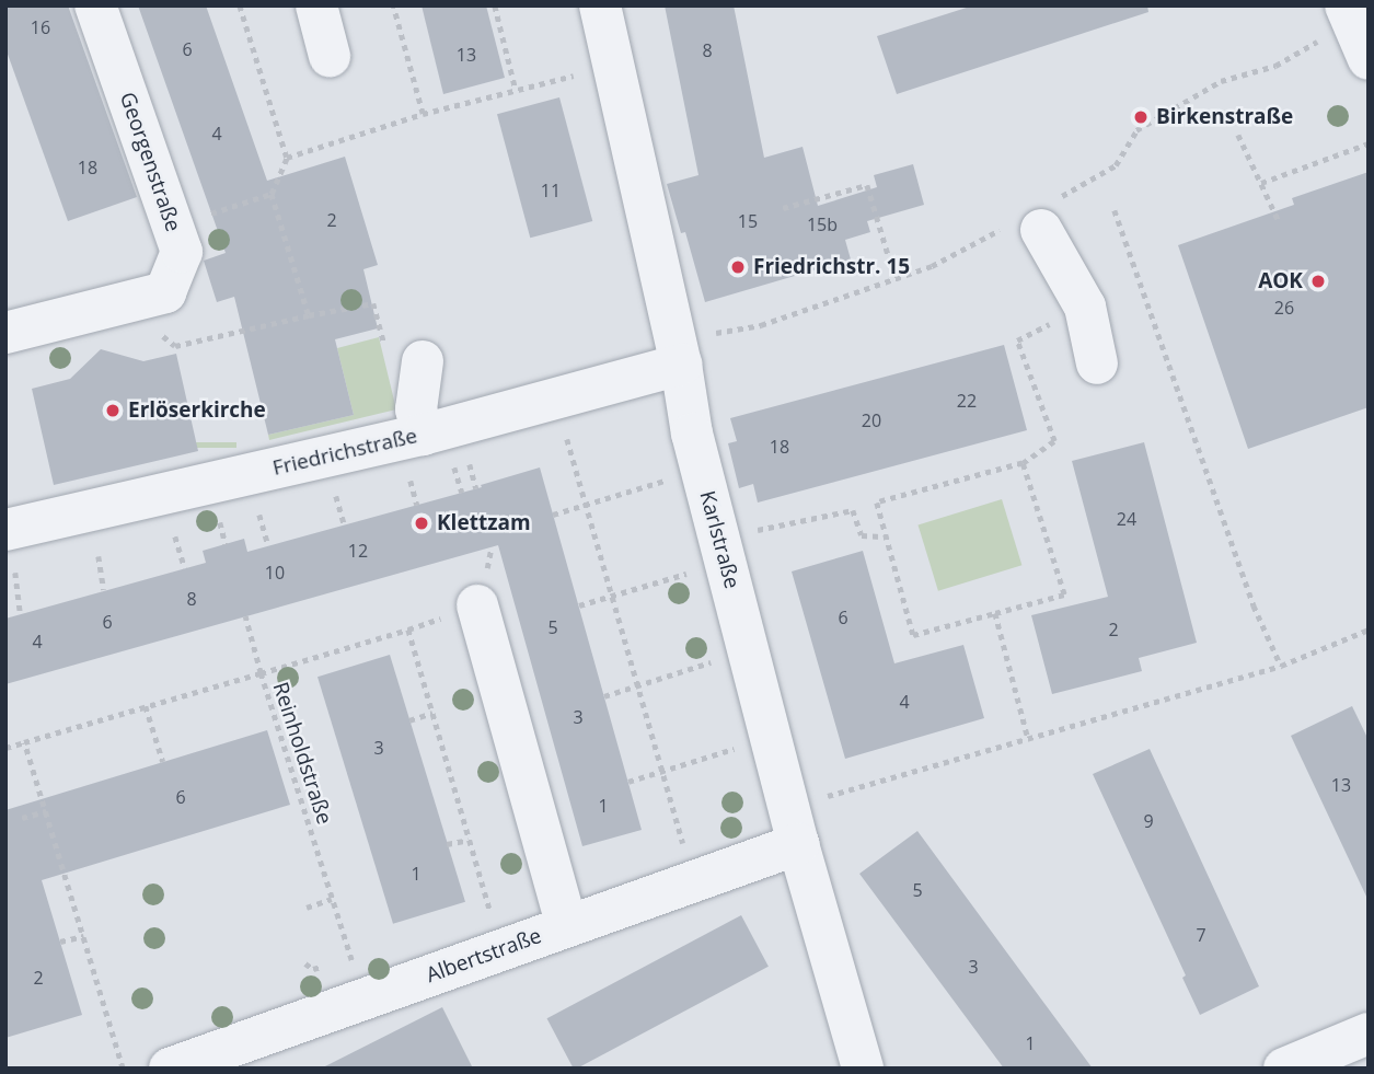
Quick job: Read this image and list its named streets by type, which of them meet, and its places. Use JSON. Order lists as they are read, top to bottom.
{
  "streets": {
    "street": [
      "Georgenstraße",
      "Friedrichstraße",
      "Karlstraße",
      "Albertstraße"
    ],
    "path": ["Reinholdstraße"]
  },
  "crossings": [
    ["Friedrichstraße", "Karlstraße"],
    ["Karlstraße", "Albertstraße"],
    ["Reinholdstraße", "Albertstraße"]
  ],
  "places": [
    "Birkenstraße",
    "Friedrichstr. 15",
    "AOK",
    "Erlöserkirche",
    "Klettzam"
  ],
  "house_numbers": [
    "16",
    "6",
    "8",
    "13",
    "4",
    "18",
    "11",
    "2",
    "15",
    "15b",
    "26",
    "22",
    "20",
    "18",
    "24",
    "12",
    "10",
    "8",
    "6",
    "6",
    "5",
    "2",
    "4",
    "4",
    "3",
    "3",
    "13",
    "6",
    "1",
    "9",
    "1",
    "5",
    "7",
    "3",
    "2",
    "1"
  ]
}
